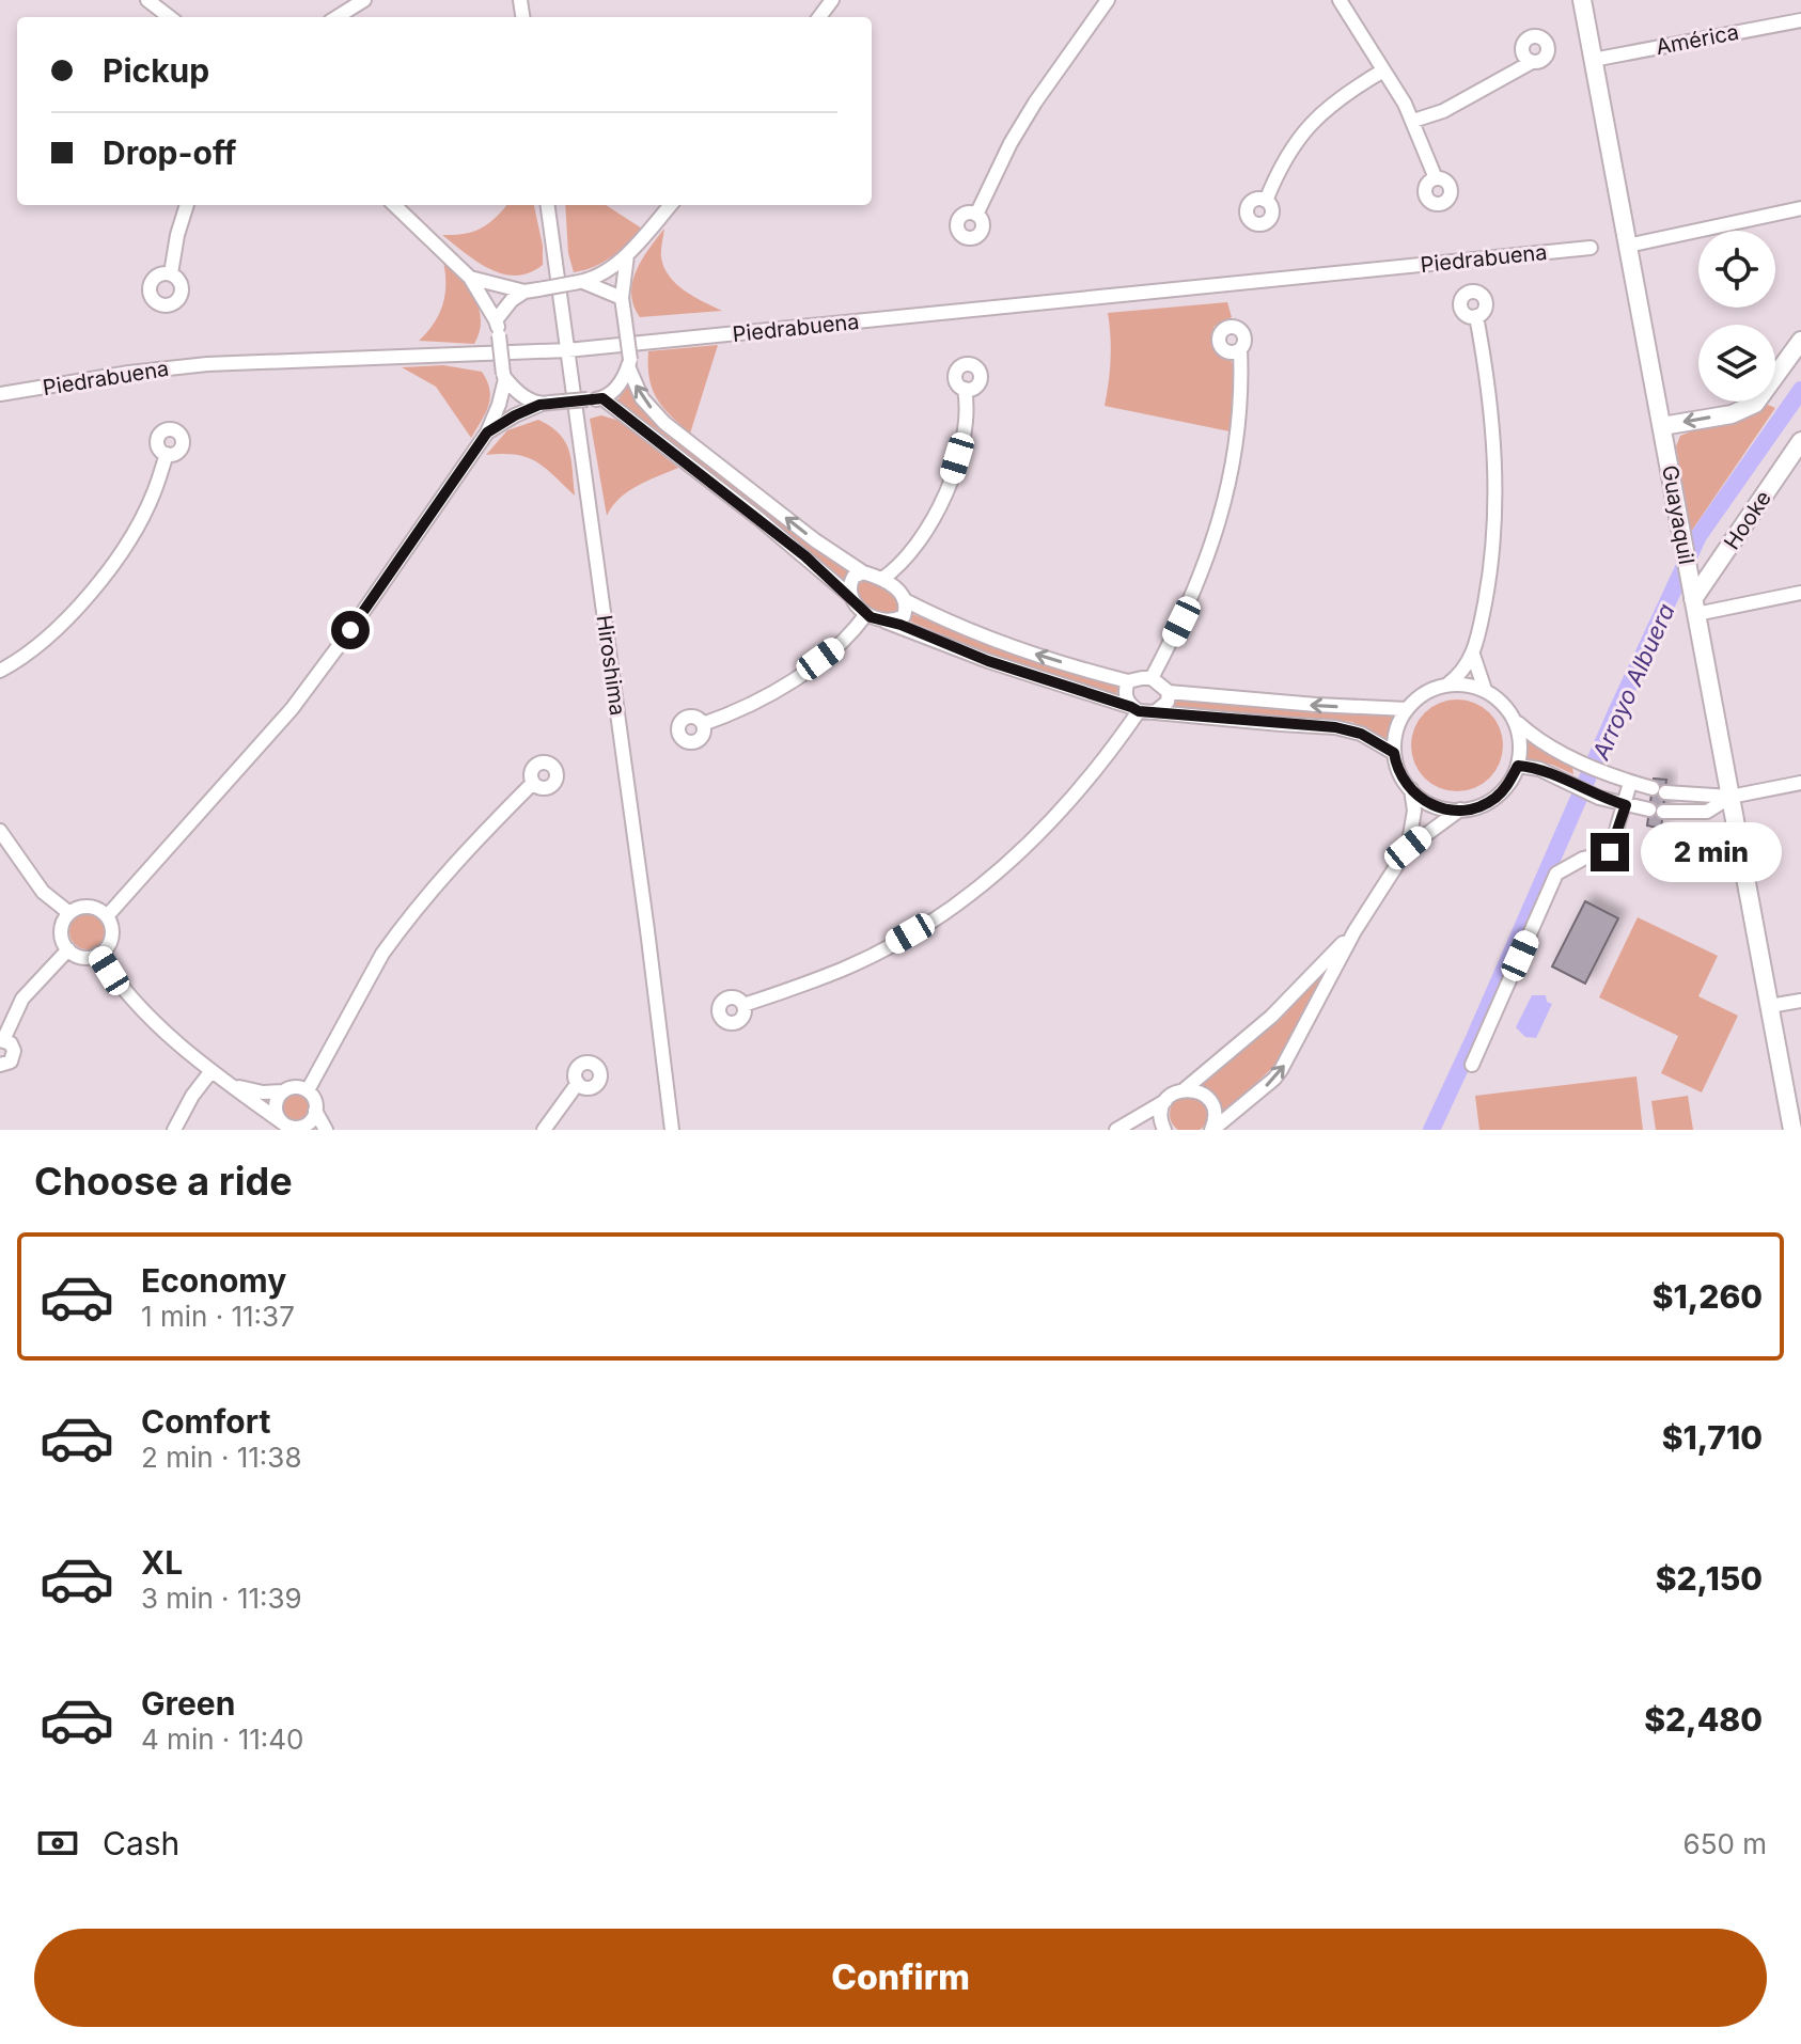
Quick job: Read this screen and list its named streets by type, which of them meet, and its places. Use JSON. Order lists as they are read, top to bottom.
{
  "streets": {
    "street": [
      "América",
      "Piedrabuena",
      "Guayaquil",
      "Hooke",
      "Hiroshima"
    ]
  },
  "crossings": [
    ["América", "Guayaquil"],
    ["Piedrabuena", "Hiroshima"],
    ["Guayaquil", "Hooke"]
  ],
  "water": ["Arroyo Albuera"],
  "page": {
    "banner": ["Pickup", "Drop-off"],
    "bubble": "2 min",
    "heading": "Choose a ride",
    "list": [
      {
        "name": "Economy",
        "note": "1 min · 11:37",
        "value": "$1,260"
      },
      {
        "name": "Comfort",
        "note": "2 min · 11:38",
        "value": "$1,710"
      },
      {
        "name": "XL",
        "note": "3 min · 11:39",
        "value": "$2,150"
      },
      {
        "name": "Green",
        "note": "4 min · 11:40",
        "value": "$2,480"
      }
    ],
    "pay": ["Cash", "650 m"],
    "buttons": "Confirm"
  }
}
